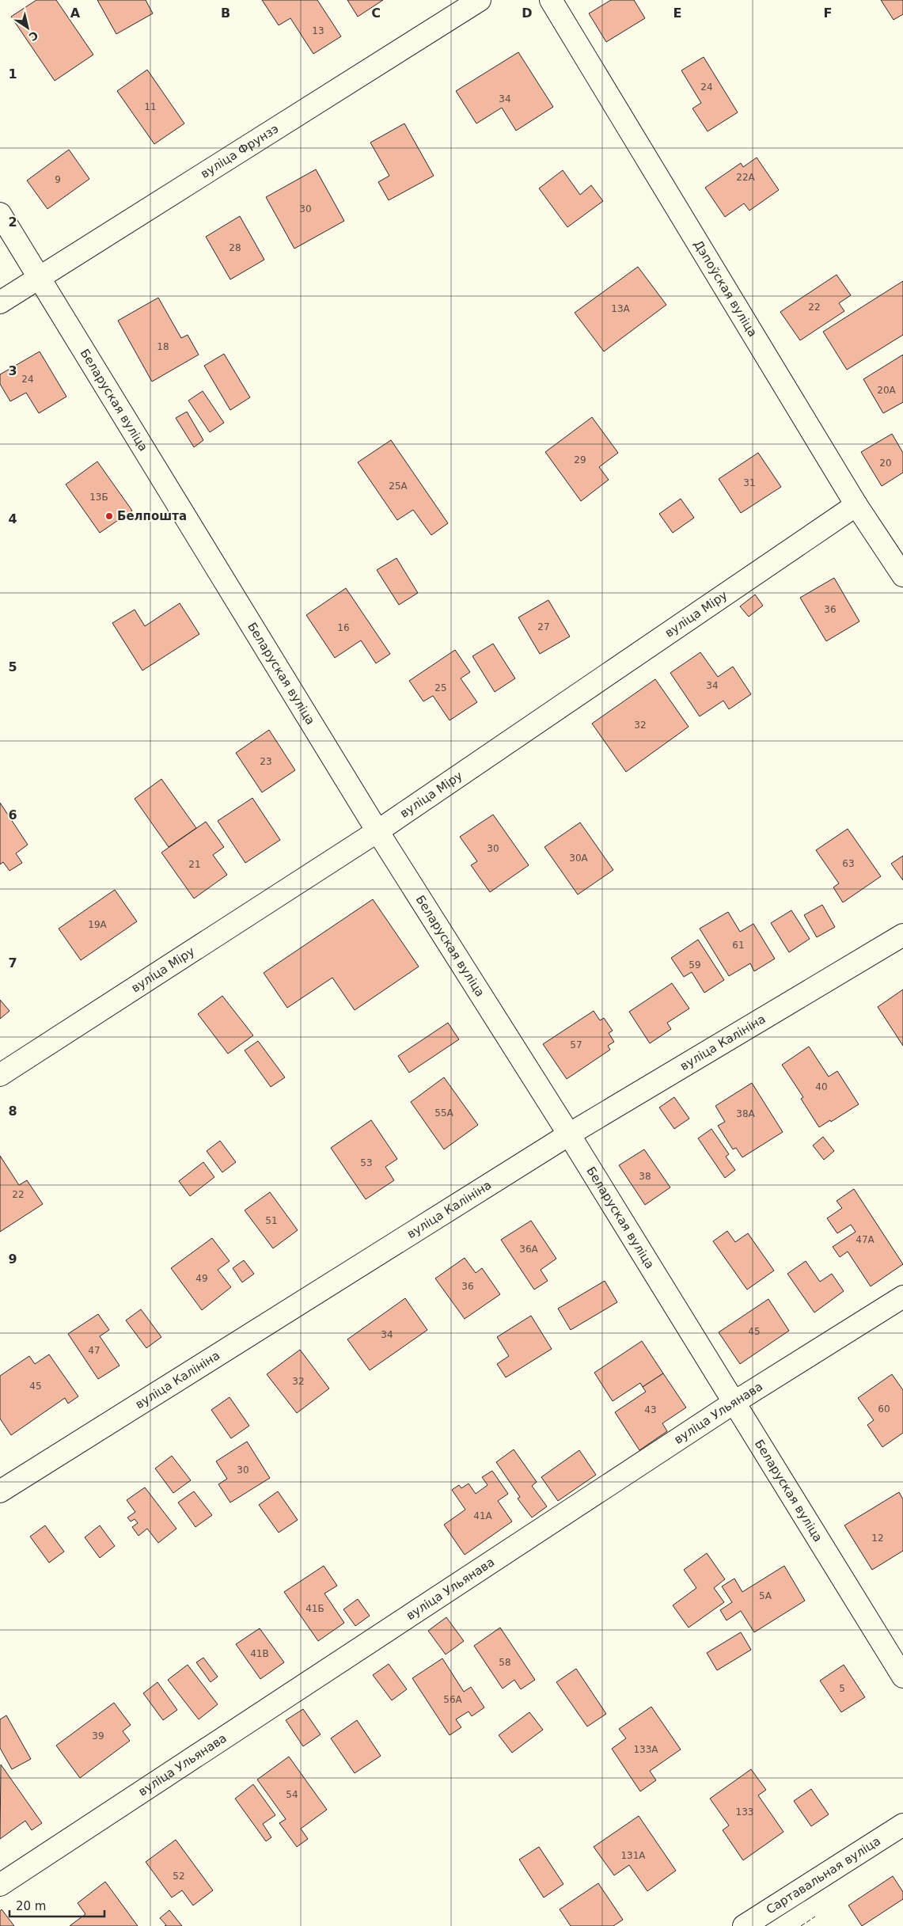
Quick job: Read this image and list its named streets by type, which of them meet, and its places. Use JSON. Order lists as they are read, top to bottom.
{
  "streets": {
    "street": [
      "вуліца Фрунзэ",
      "Дэпоўская вуліца",
      "Беларуская вуліца",
      "вуліца Міру",
      "вуліца Калініна",
      "вуліца Ульянава",
      "Сартавальная вуліца"
    ]
  },
  "crossings": [
    ["вуліца Фрунзэ", "Беларуская вуліца"],
    ["Дэпоўская вуліца", "вуліца Міру"],
    ["Беларуская вуліца", "вуліца Міру"],
    ["Беларуская вуліца", "вуліца Калініна"],
    ["Беларуская вуліца", "вуліца Ульянава"]
  ],
  "places": ["Белпошта"],
  "house_numbers": [
    "13",
    "24",
    "34",
    "11",
    "22А",
    "9",
    "30",
    "28",
    "22",
    "13А",
    "18",
    "24",
    "20А",
    "29",
    "20",
    "31",
    "25А",
    "13Б",
    "36",
    "27",
    "16",
    "34",
    "25",
    "32",
    "23",
    "30",
    "30А",
    "63",
    "21",
    "19А",
    "61",
    "59",
    "57",
    "40",
    "55А",
    "38А",
    "53",
    "38",
    "22",
    "51",
    "47А",
    "36А",
    "49",
    "36",
    "45",
    "34",
    "47",
    "32",
    "45",
    "60",
    "43",
    "30",
    "41А",
    "12",
    "5А",
    "41Б",
    "41В",
    "58",
    "5",
    "56А",
    "39",
    "133А",
    "54",
    "133",
    "131А",
    "52"
  ],
  "scale_bar": "20 m",
  "north": "bottom right",
  "grid": {
    "columns": [
      "A",
      "B",
      "C",
      "D",
      "E",
      "F"
    ],
    "rows": [
      "1",
      "2",
      "3",
      "4",
      "5",
      "6",
      "7",
      "8",
      "9"
    ]
  }
}
